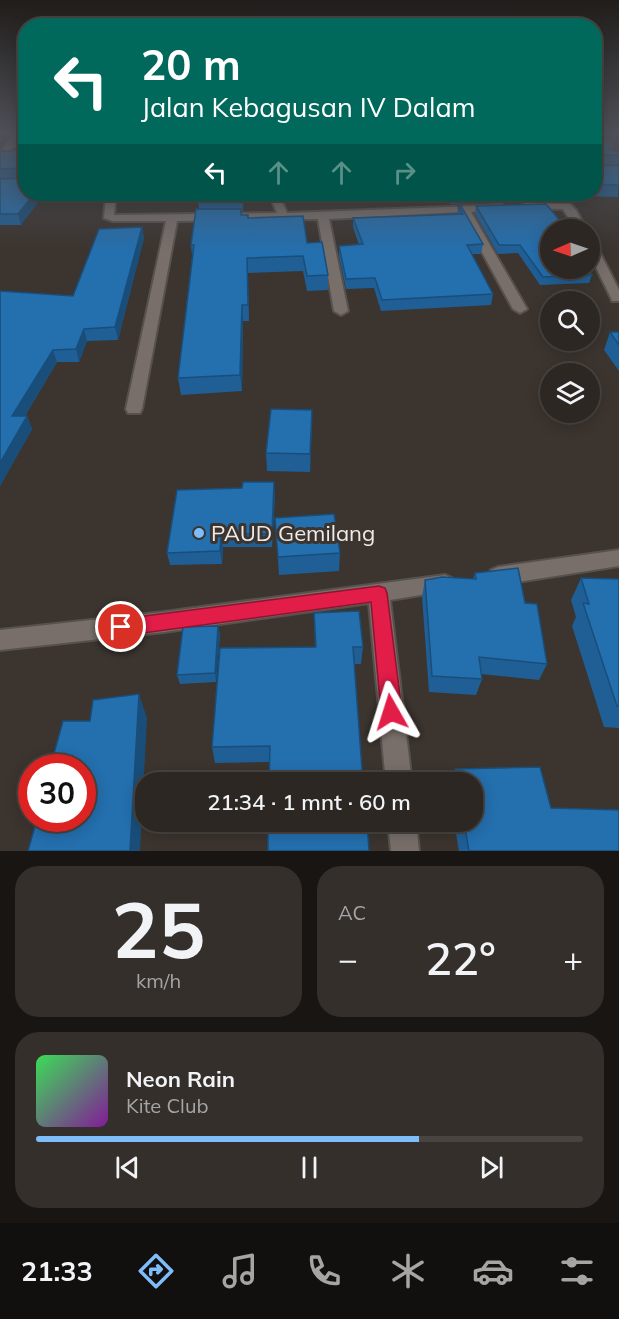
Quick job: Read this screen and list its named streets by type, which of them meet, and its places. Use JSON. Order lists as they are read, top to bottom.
{
  "places": ["PAUD Gemilang"],
  "north": "left",
  "page": {
    "turn": ["20 m", "Jalan Kebagusan IV Dalam"],
    "limit": "30",
    "trip": "21:34 · 1 mnt · 60 m",
    "tile": [
      ["25", "km/h"],
      "AC"
    ],
    "heat": ["−", "22°", "+"],
    "song": ["Neon Rain", "Kite Club"],
    "tabs": "21:33"
  }
}
